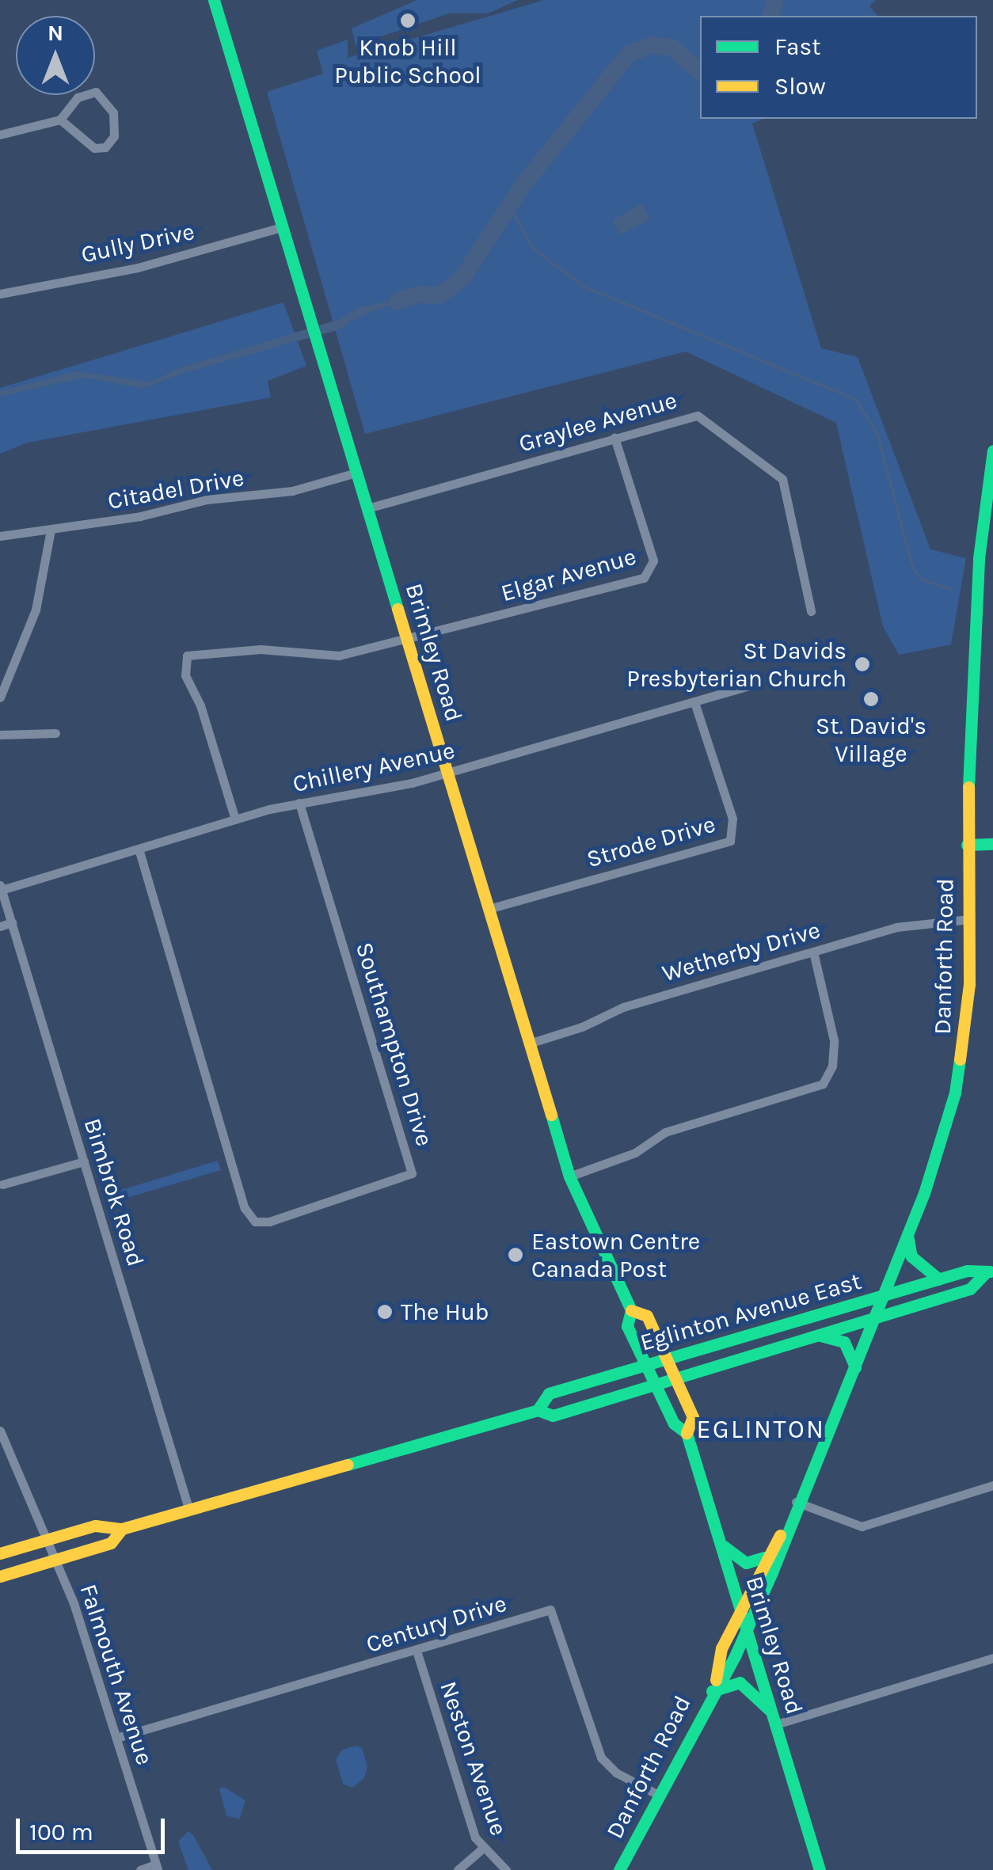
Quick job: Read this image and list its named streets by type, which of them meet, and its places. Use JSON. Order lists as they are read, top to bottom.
{
  "streets": {
    "main road": ["Brimley Road", "Danforth Road", "Eglinton Avenue East"],
    "street": [
      "Gully Drive",
      "Graylee Avenue",
      "Citadel Drive",
      "Elgar Avenue",
      "Chillery Avenue",
      "Strode Drive",
      "Wetherby Drive",
      "Southampton Drive",
      "Bimbrok Road",
      "Century Drive",
      "Falmouth Avenue",
      "Neston Avenue"
    ]
  },
  "crossings": [
    ["Gully Drive", "Brimley Road"],
    ["Graylee Avenue", "Elgar Avenue"],
    ["Graylee Avenue", "Brimley Road"],
    ["Citadel Drive", "Brimley Road"],
    ["Elgar Avenue", "Brimley Road"],
    ["Brimley Road", "Chillery Avenue"],
    ["Brimley Road", "Strode Drive"],
    ["Brimley Road", "Wetherby Drive"],
    ["Brimley Road", "Danforth Road"],
    ["Brimley Road", "Eglinton Avenue East"],
    ["Chillery Avenue", "Strode Drive"],
    ["Chillery Avenue", "Southampton Drive"],
    ["Chillery Avenue", "Bimbrok Road"],
    ["Wetherby Drive", "Danforth Road"],
    ["Danforth Road", "Eglinton Avenue East"],
    ["Danforth Road", "Century Drive"],
    ["Bimbrok Road", "Eglinton Avenue East"],
    ["Eglinton Avenue East", "Falmouth Avenue"],
    ["Century Drive", "Falmouth Avenue"],
    ["Century Drive", "Neston Avenue"]
  ],
  "districts": ["EGLINTON"],
  "places": [
    "Knob Hill Public School",
    "St Davids Presbyterian Church",
    "St. David's Village",
    "Eastown Centre Canada Post",
    "The Hub"
  ],
  "legend": ["Fast", "Slow"],
  "scale_bar": "100 m",
  "north": "top"
}
